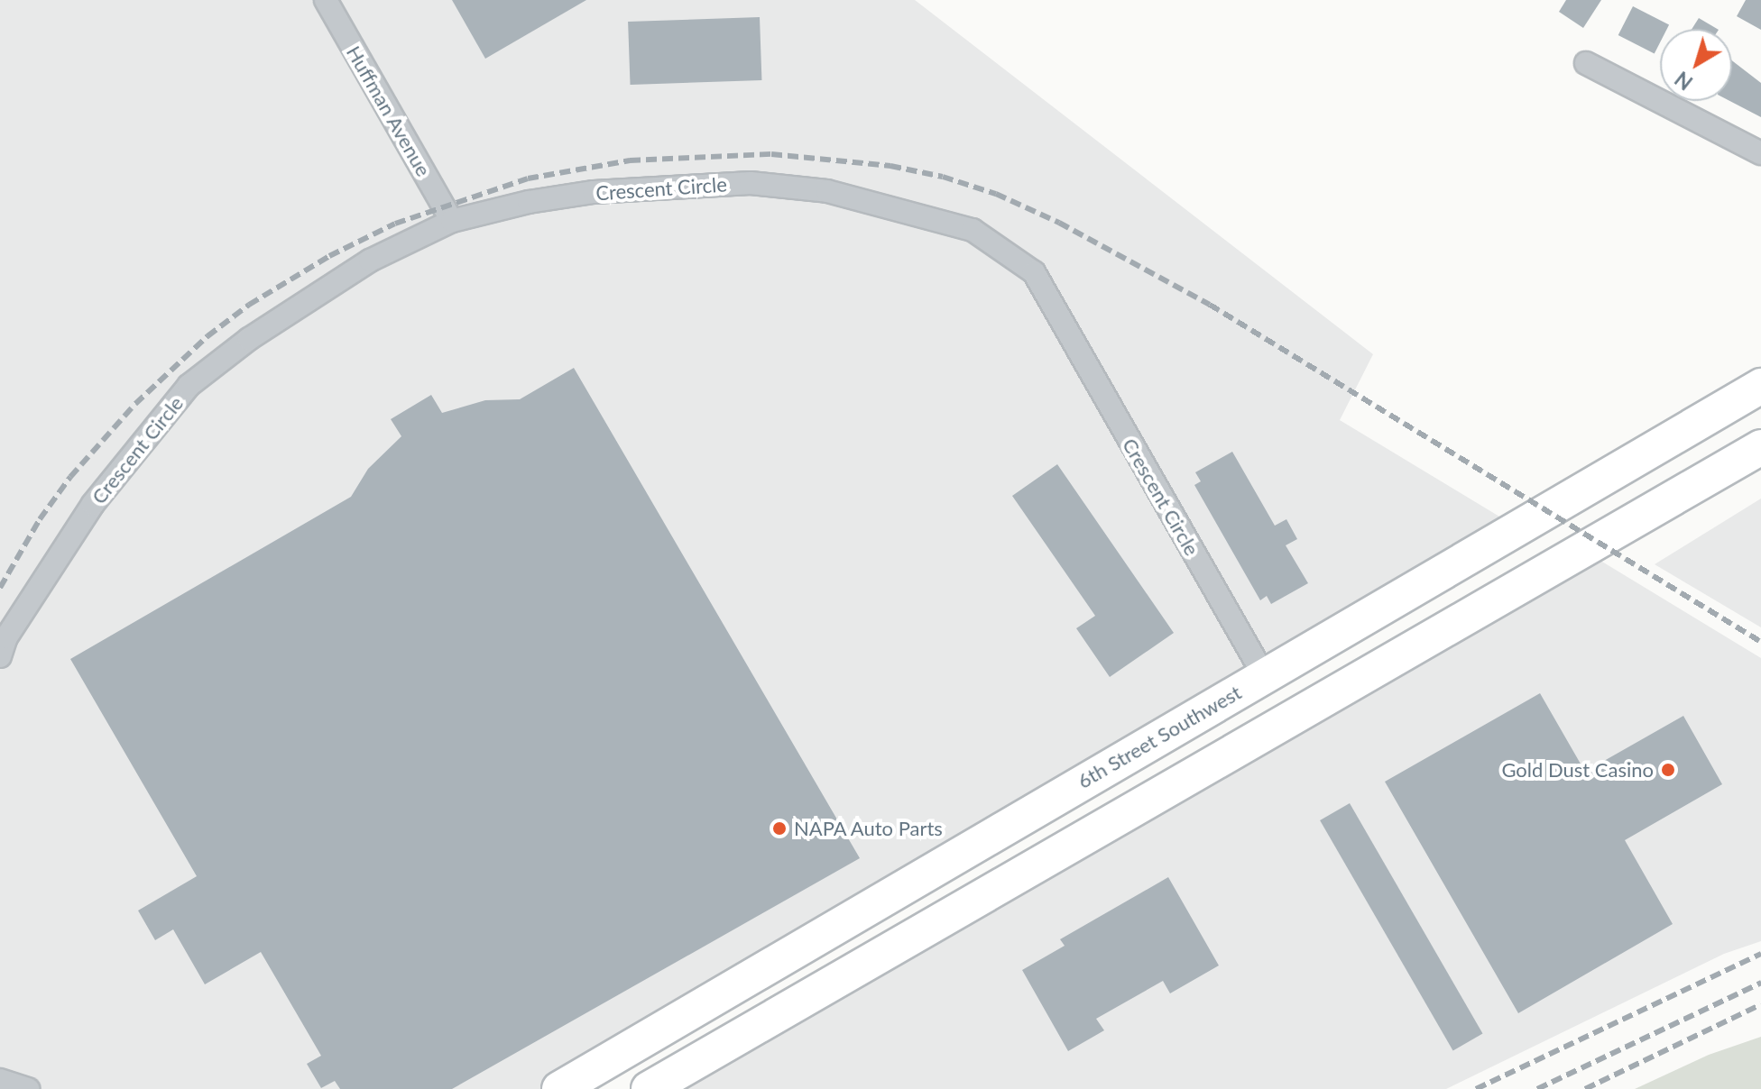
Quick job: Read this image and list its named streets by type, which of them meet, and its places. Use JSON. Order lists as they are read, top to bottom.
{
  "streets": {
    "main road": ["6th Street Southwest"],
    "street": ["Huffman Avenue", "Crescent Circle"]
  },
  "crossings": [
    ["Huffman Avenue", "Crescent Circle"],
    ["Crescent Circle", "6th Street Southwest"]
  ],
  "places": ["Gold Dust Casino", "NAPA Auto Parts"],
  "north": "bottom left"
}
